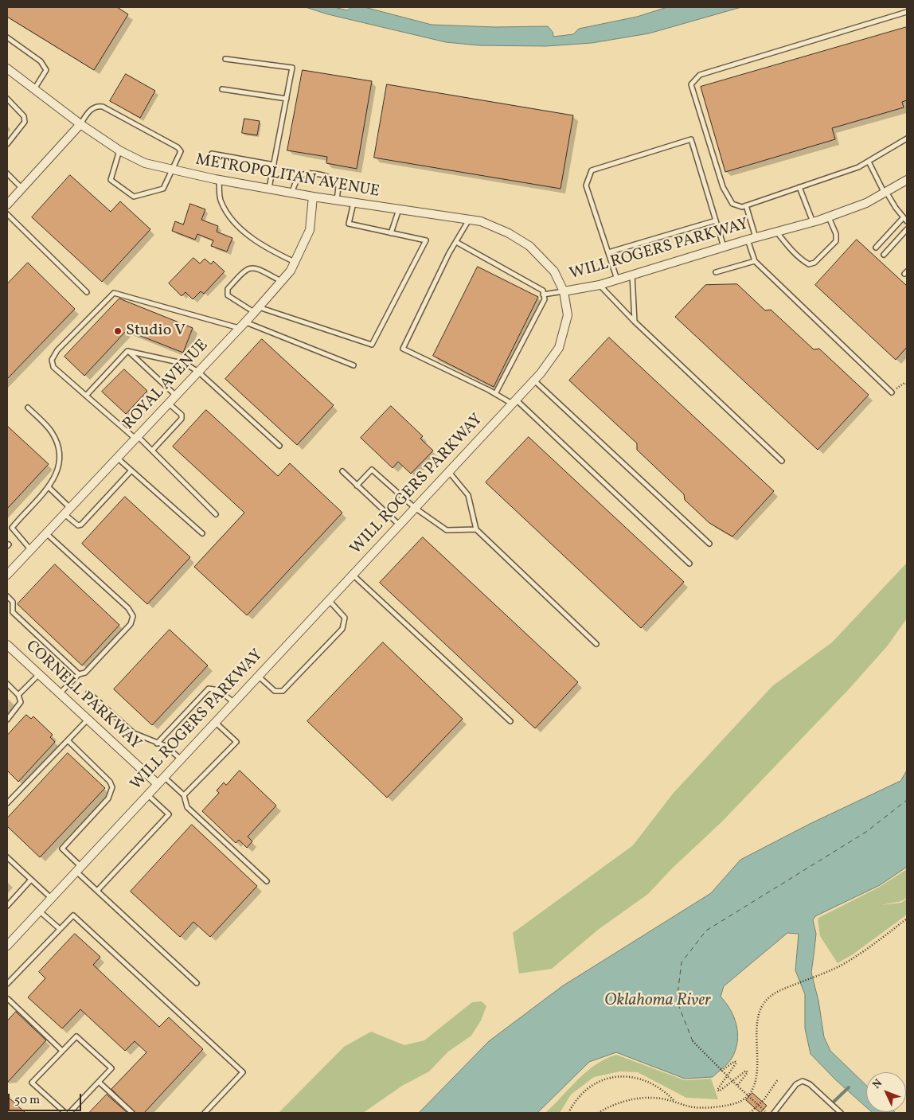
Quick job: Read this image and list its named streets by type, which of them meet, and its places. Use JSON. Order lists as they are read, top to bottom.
{
  "streets": {
    "street": [
      "METROPOLITAN AVENUE",
      "WILL ROGERS PARKWAY",
      "ROYAL AVENUE",
      "CORNELL PARKWAY"
    ]
  },
  "crossings": [
    ["METROPOLITAN AVENUE", "WILL ROGERS PARKWAY"],
    ["METROPOLITAN AVENUE", "ROYAL AVENUE"],
    ["WILL ROGERS PARKWAY", "CORNELL PARKWAY"]
  ],
  "water": ["Oklahoma River"],
  "places": ["Studio V"],
  "scale_bar": "50 m",
  "north": "top left"
}
